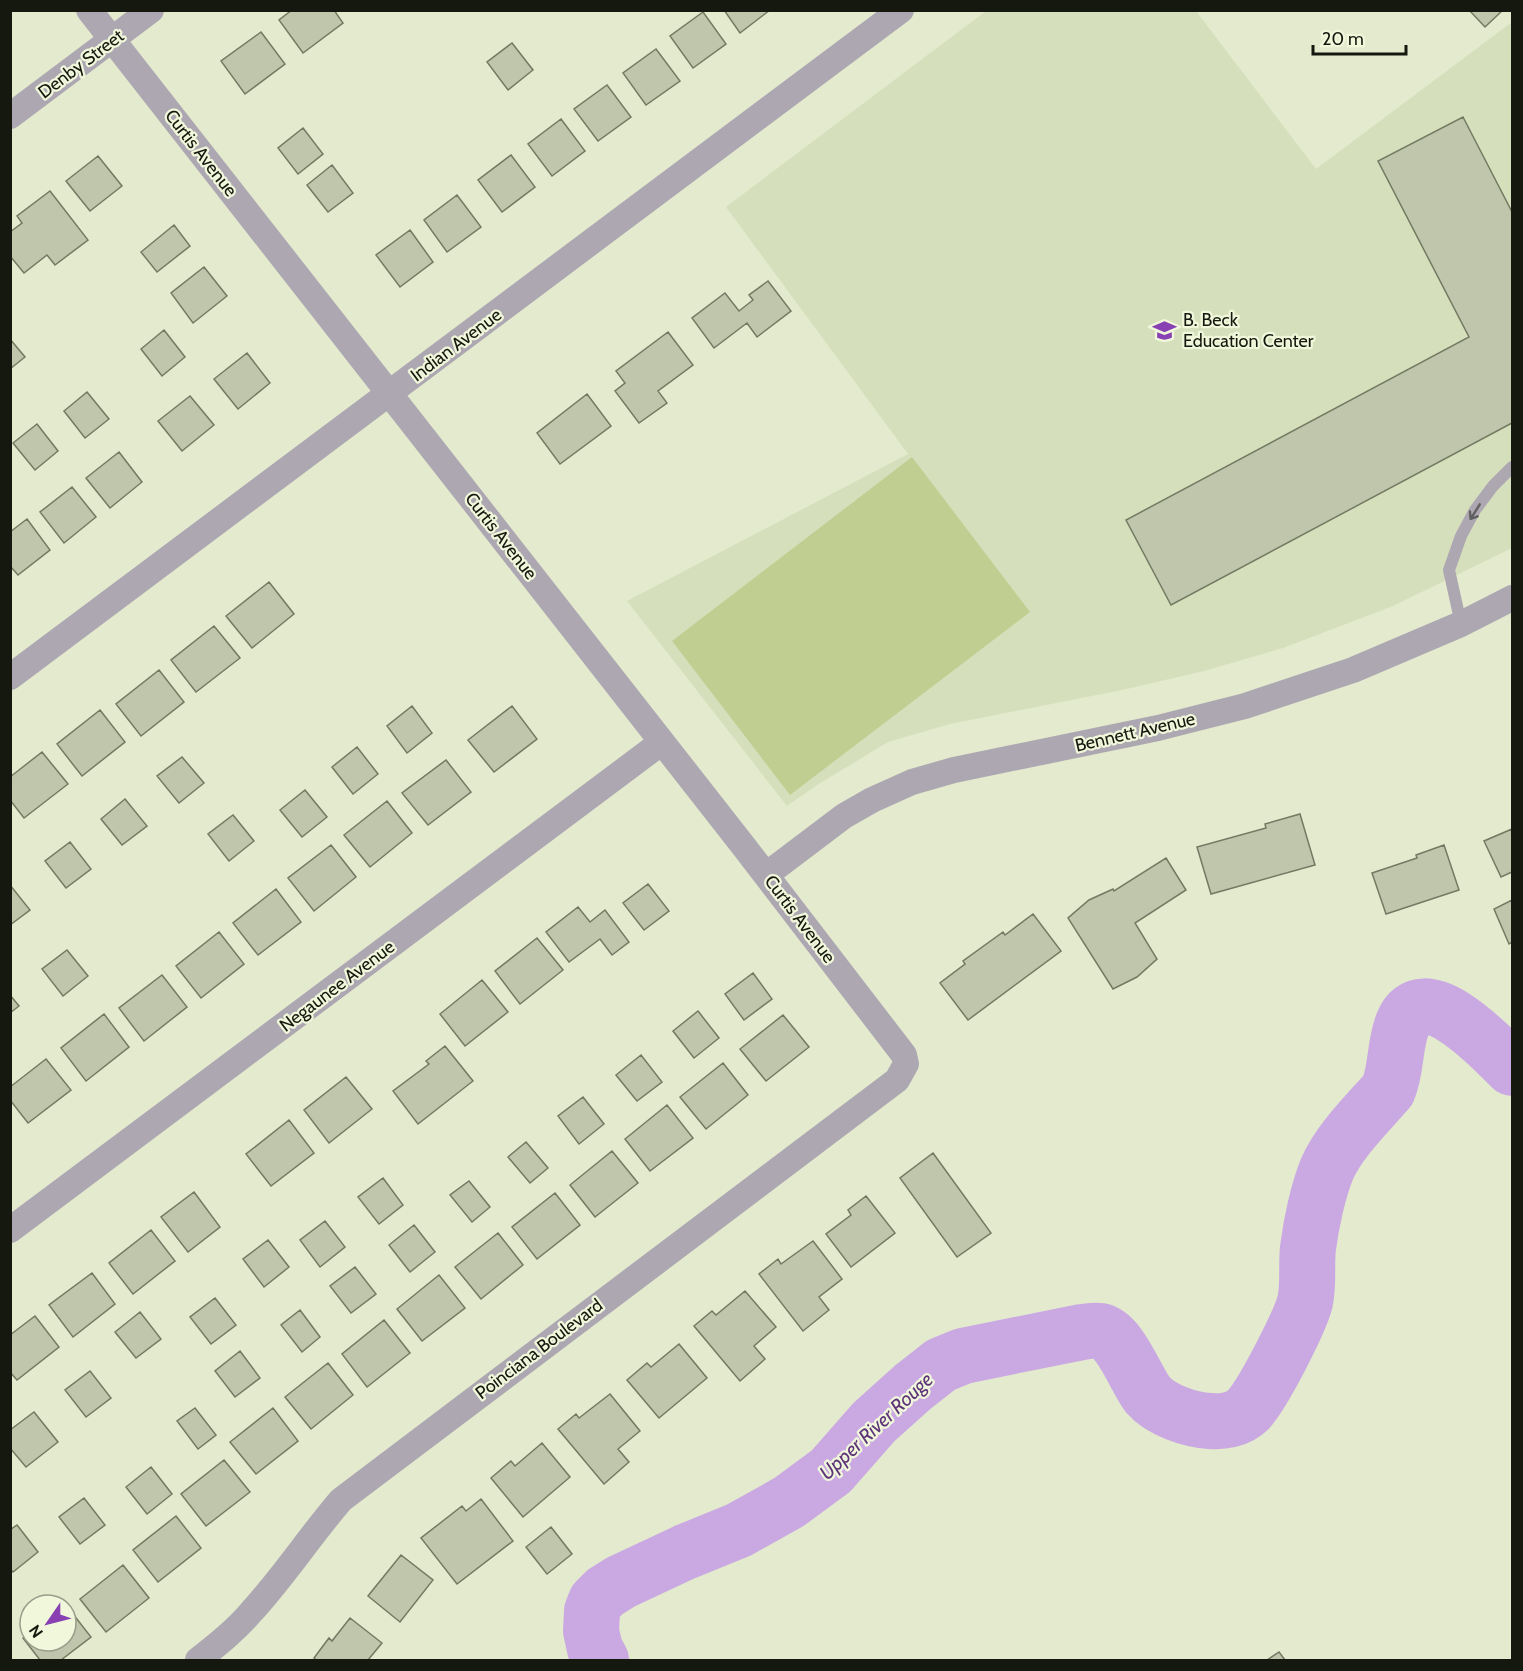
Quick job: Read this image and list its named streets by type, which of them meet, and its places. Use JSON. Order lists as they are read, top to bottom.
{
  "streets": {
    "street": [
      "Denby Street",
      "Curtis Avenue",
      "Indian Avenue",
      "Bennett Avenue",
      "Negaunee Avenue",
      "Poinciana Boulevard"
    ]
  },
  "crossings": [
    ["Denby Street", "Curtis Avenue"],
    ["Curtis Avenue", "Indian Avenue"],
    ["Curtis Avenue", "Bennett Avenue"],
    ["Curtis Avenue", "Negaunee Avenue"],
    ["Curtis Avenue", "Poinciana Boulevard"]
  ],
  "water": ["Upper River Rouge"],
  "places": {
    "school or university": ["B. Beck Education Center"]
  },
  "scale_bar": "20 m",
  "north": "bottom left"
}
